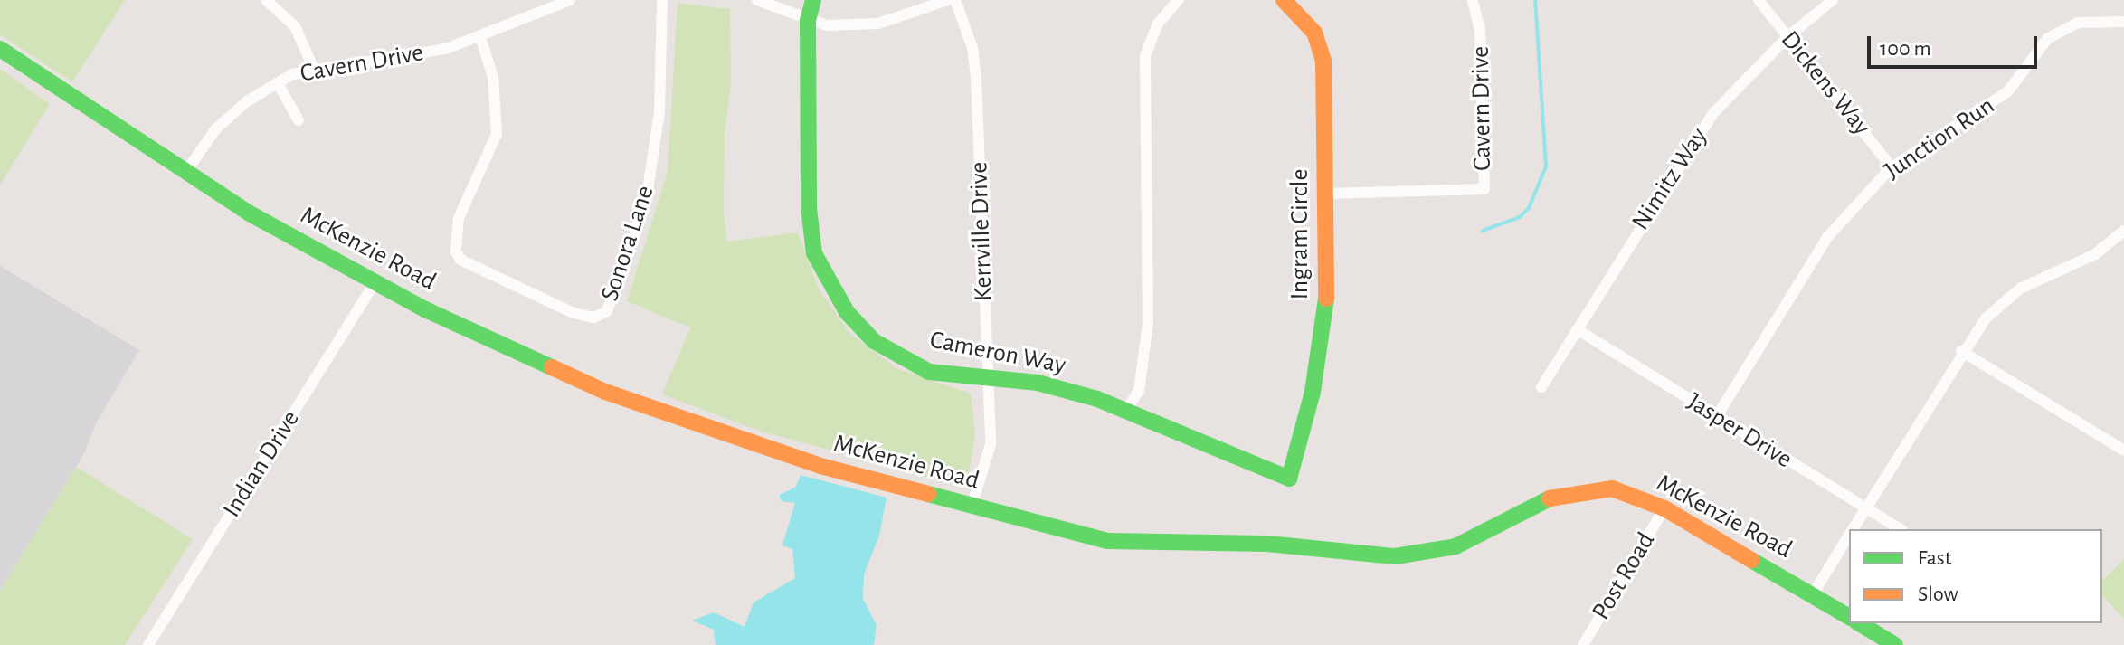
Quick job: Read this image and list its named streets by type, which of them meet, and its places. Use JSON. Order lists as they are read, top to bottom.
{
  "streets": {
    "street": [
      "Cavern Drive",
      "Dickens Way",
      "Junction Run",
      "Nimitz Way",
      "Kerrville Drive",
      "Ingram Circle",
      "Sonora Lane",
      "McKenzie Road",
      "Cameron Way",
      "Jasper Drive",
      "Indian Drive",
      "Post Road"
    ]
  },
  "crossings": [
    ["Cavern Drive", "Ingram Circle"],
    ["Cavern Drive", "Sonora Lane"],
    ["Cavern Drive", "McKenzie Road"],
    ["Dickens Way", "Junction Run"],
    ["Dickens Way", "Nimitz Way"],
    ["Junction Run", "Jasper Drive"],
    ["Nimitz Way", "Jasper Drive"],
    ["Kerrville Drive", "McKenzie Road"],
    ["Kerrville Drive", "Cameron Way"],
    ["Ingram Circle", "Cameron Way"],
    ["McKenzie Road", "Indian Drive"],
    ["McKenzie Road", "Post Road"]
  ],
  "legend": ["Fast", "Slow"],
  "scale_bar": "100 m"
}
